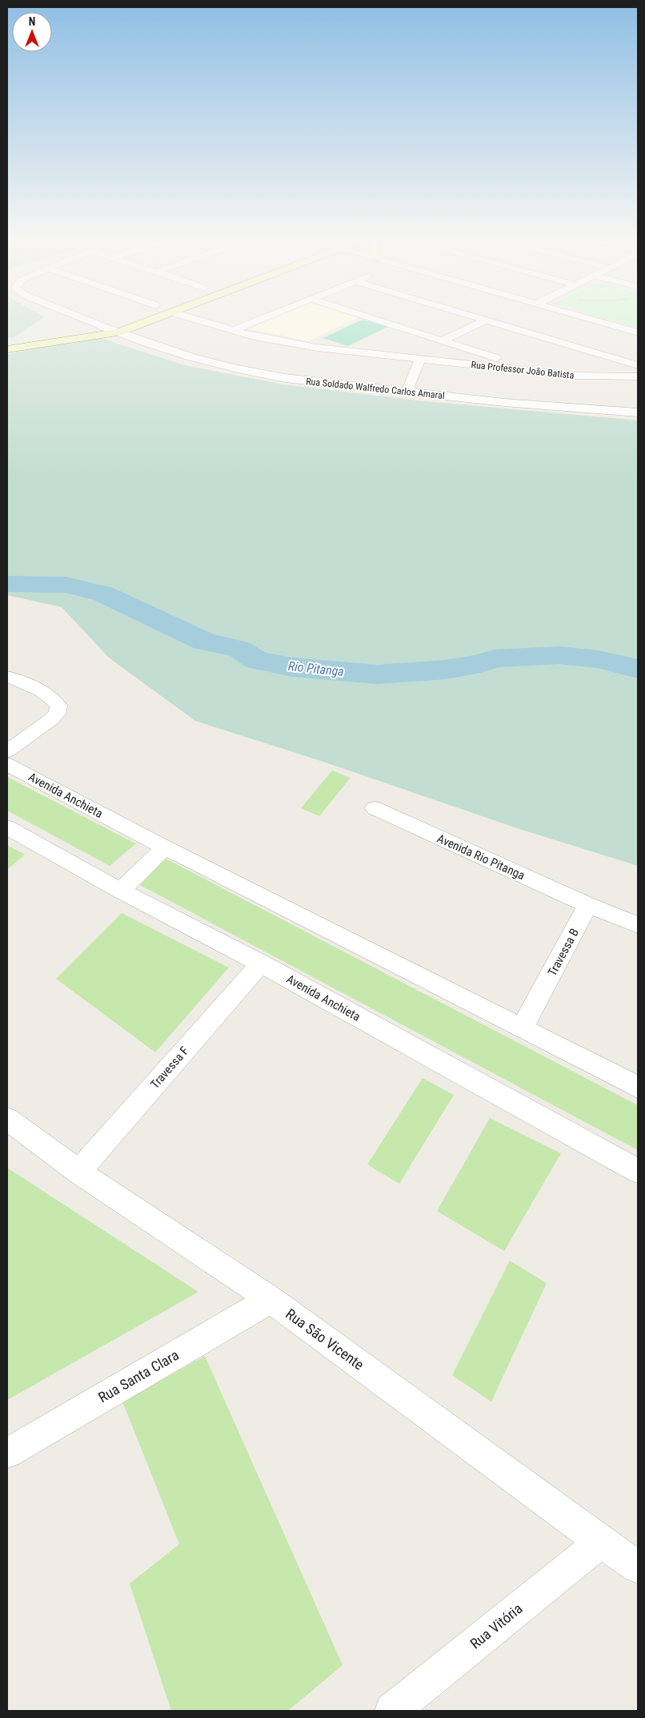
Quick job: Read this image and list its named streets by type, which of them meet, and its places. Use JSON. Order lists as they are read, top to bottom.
{
  "streets": {
    "street": [
      "Rua Professor João Batista",
      "Rua Soldado Walfredo Carlos Amaral",
      "Avenida Anchieta",
      "Avenida Rio Pitanga",
      "Travessa B",
      "Travessa F",
      "Rua São Vicente",
      "Rua Santa Clara",
      "Rua Vitória"
    ]
  },
  "crossings": [
    ["Avenida Anchieta", "Travessa B"],
    ["Avenida Anchieta", "Travessa F"],
    ["Avenida Rio Pitanga", "Travessa B"],
    ["Travessa F", "Rua São Vicente"],
    ["Rua São Vicente", "Rua Santa Clara"],
    ["Rua São Vicente", "Rua Vitória"]
  ],
  "water": ["Rio Pitanga"],
  "north": "top"
}
